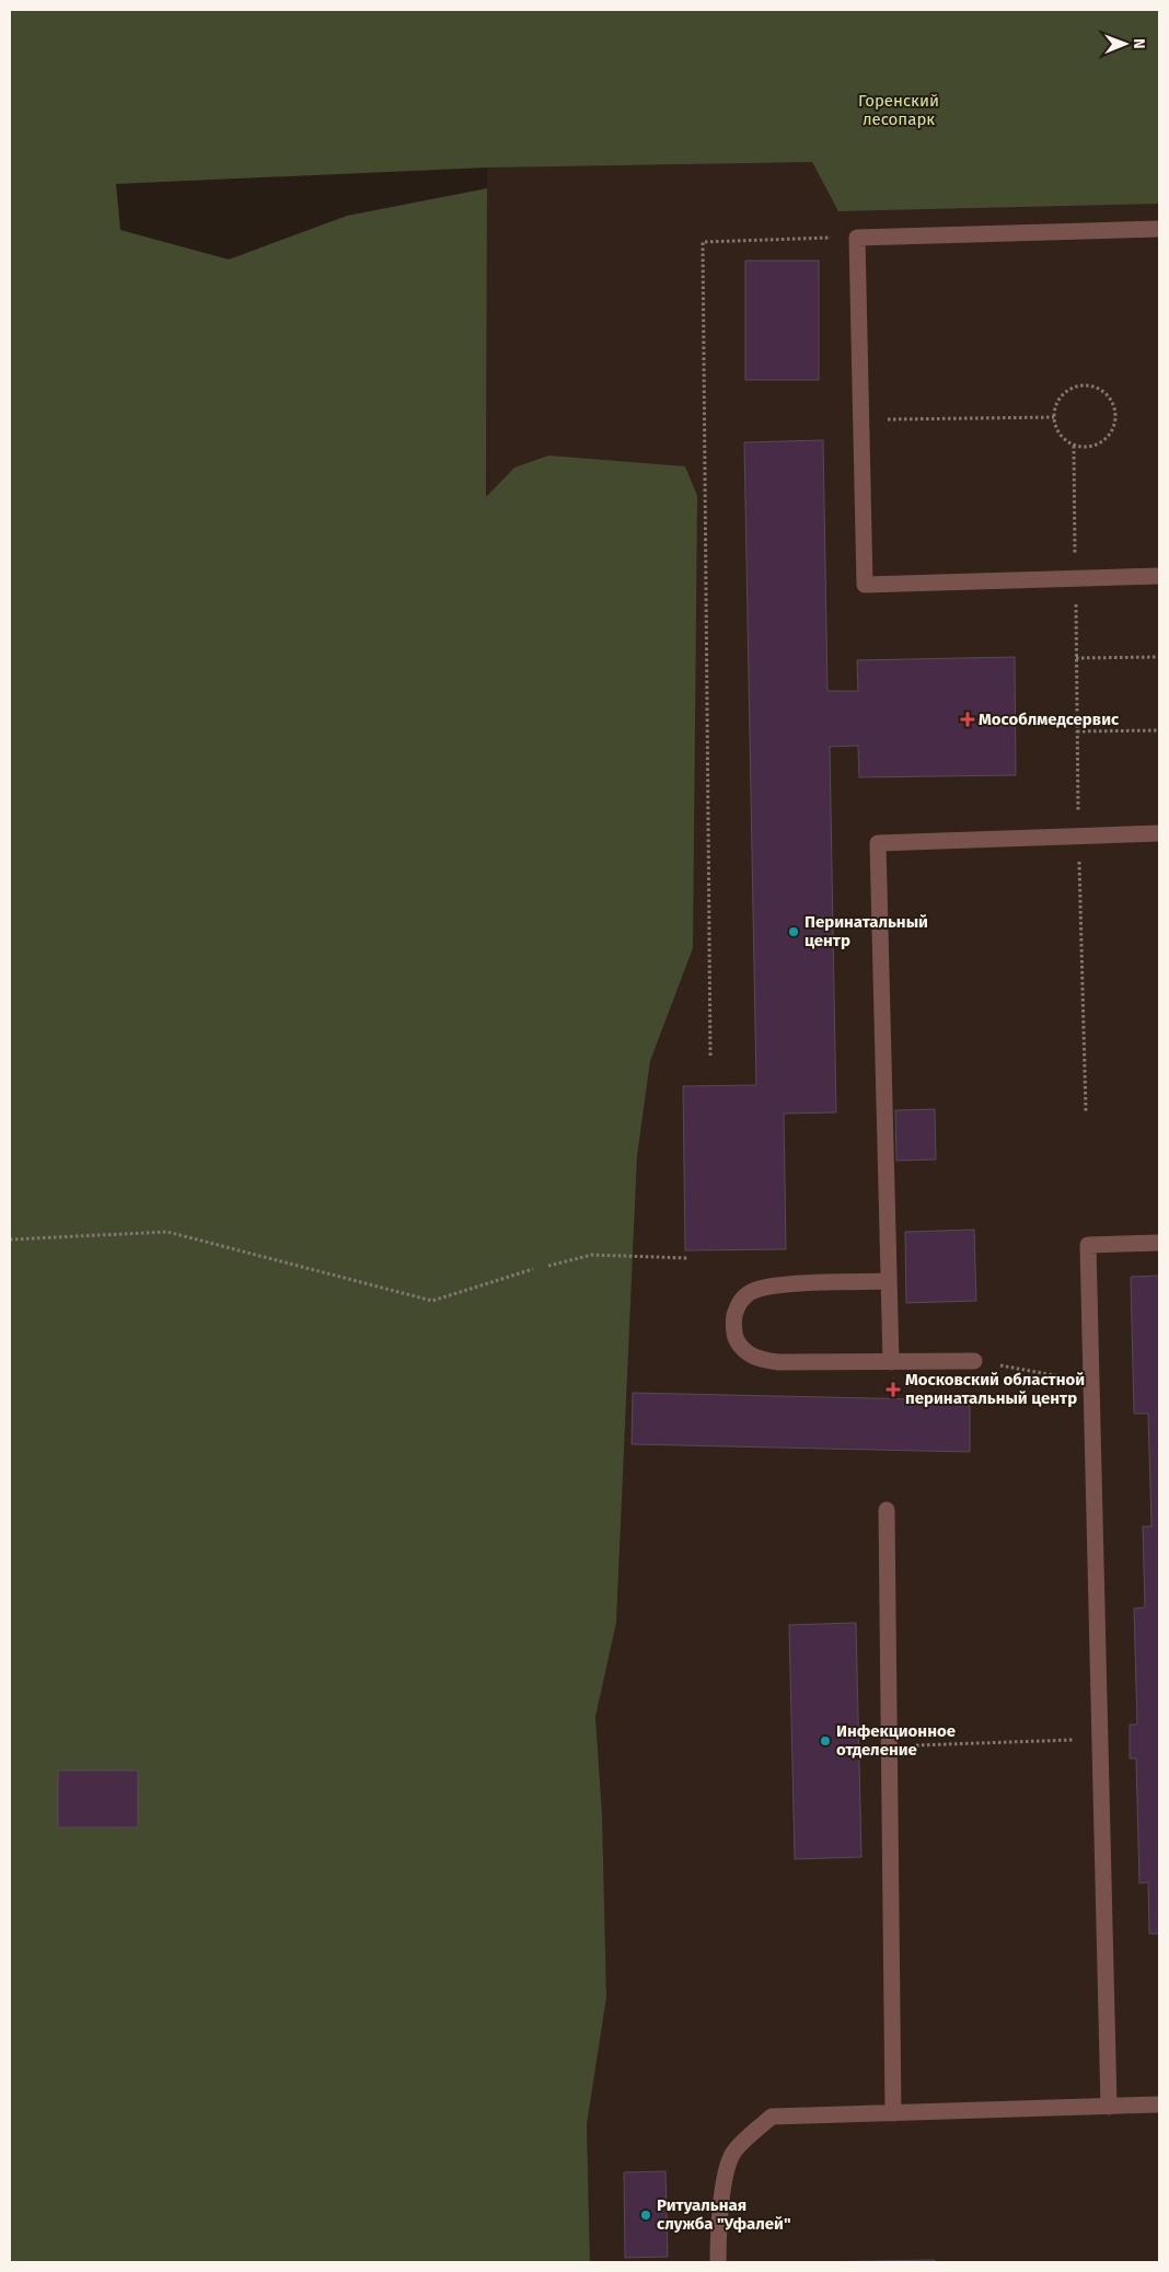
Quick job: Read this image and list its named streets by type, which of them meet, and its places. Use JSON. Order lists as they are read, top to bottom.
{
  "parks": ["Горенский лесопарк"],
  "places": {
    "health": ["Мособлмедсервис", "Московский областной перинатальный центр"],
    "other": ["Перинатальный центр", "Инфекционное отделение", "Ритуальная служба \"Уфалей\""]
  },
  "north": "right"
}
